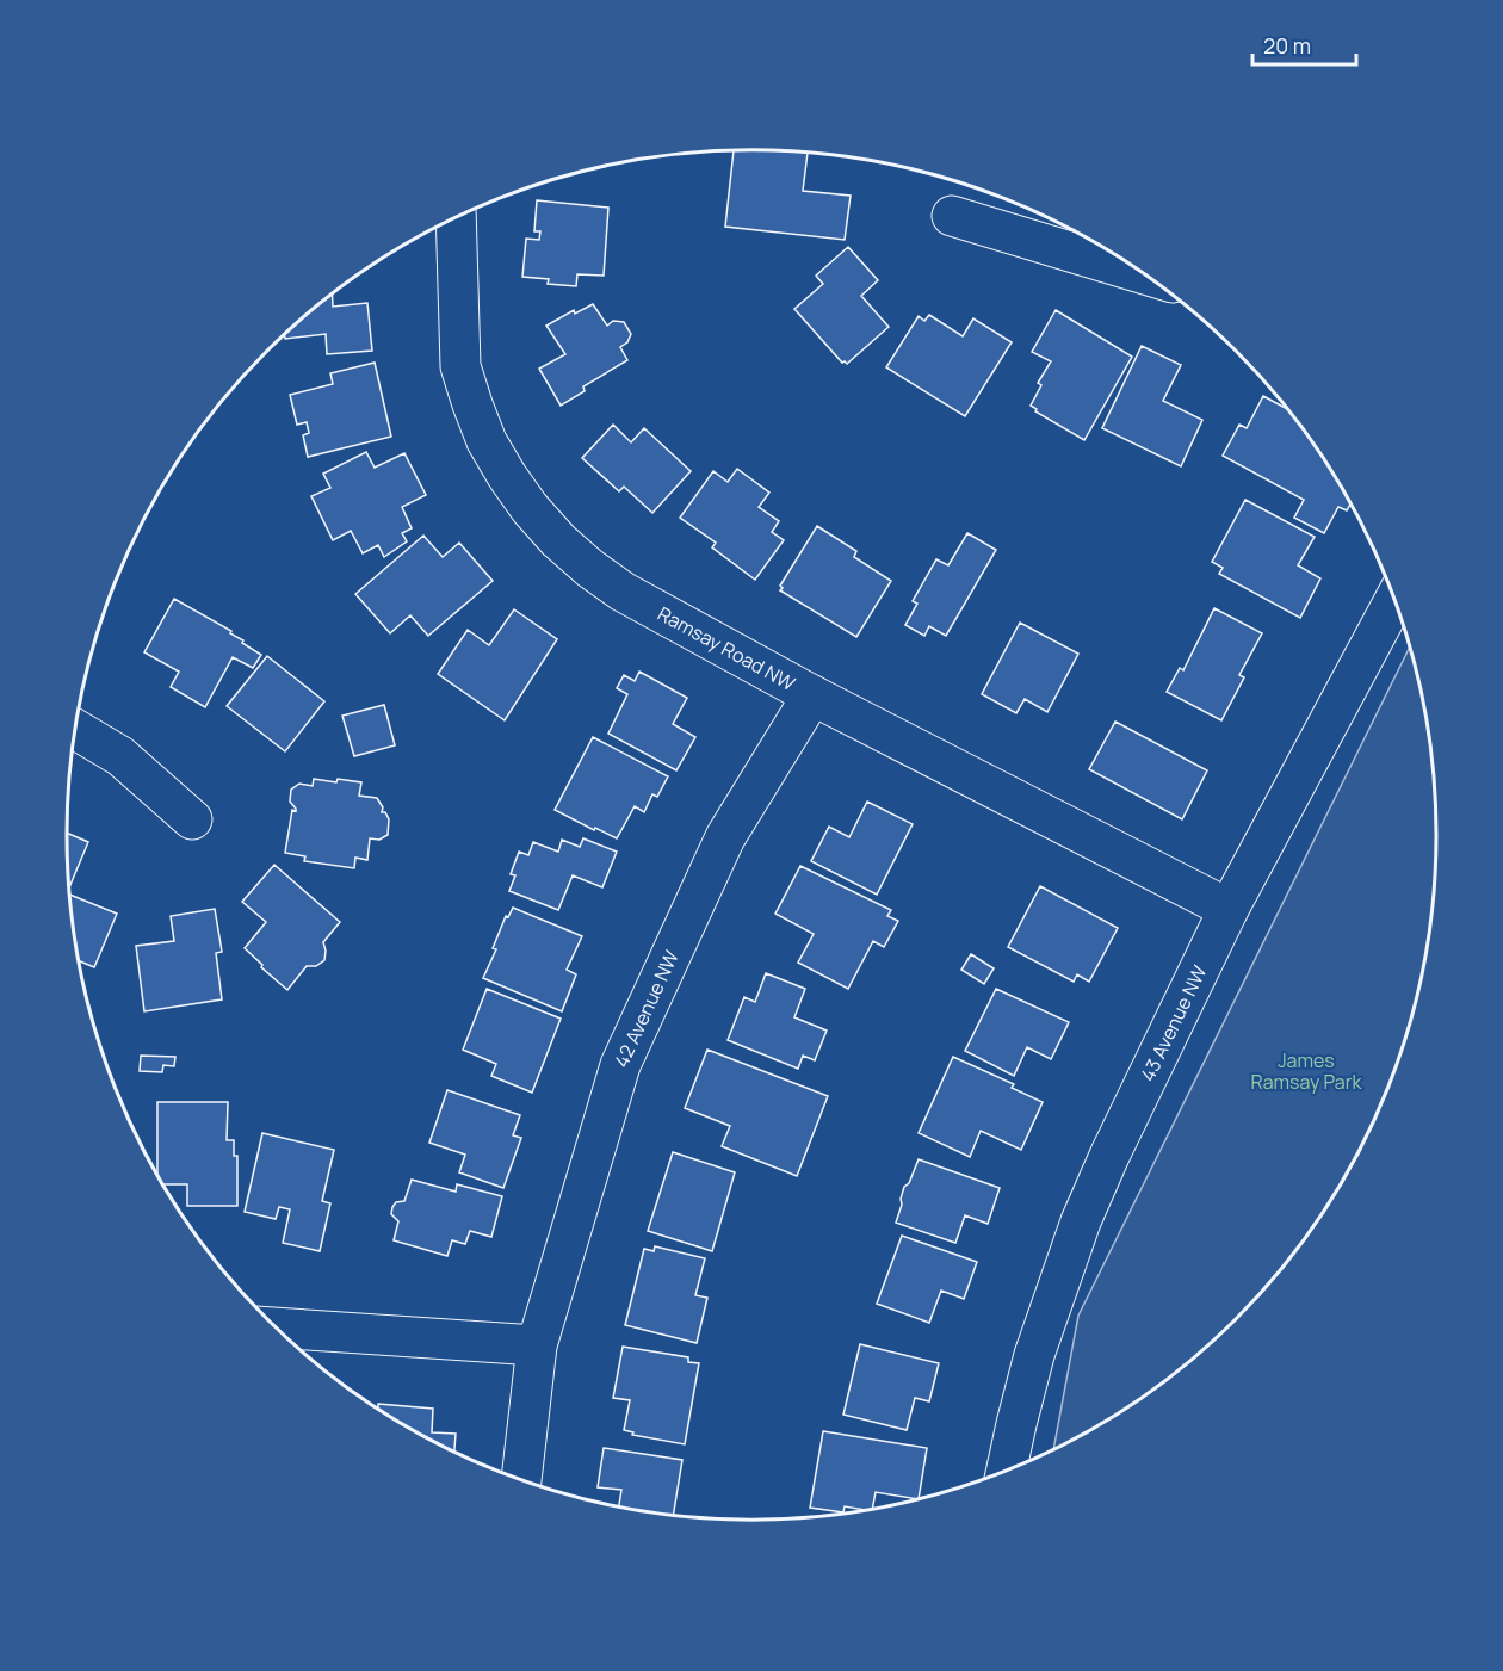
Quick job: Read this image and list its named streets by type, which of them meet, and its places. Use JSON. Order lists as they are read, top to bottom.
{
  "streets": {
    "street": ["Ramsay Road NW", "42 Avenue NW", "43 Avenue NW"]
  },
  "crossings": [
    ["Ramsay Road NW", "42 Avenue NW"],
    ["Ramsay Road NW", "43 Avenue NW"]
  ],
  "parks": ["James Ramsay Park"],
  "scale_bar": "20 m"
}
